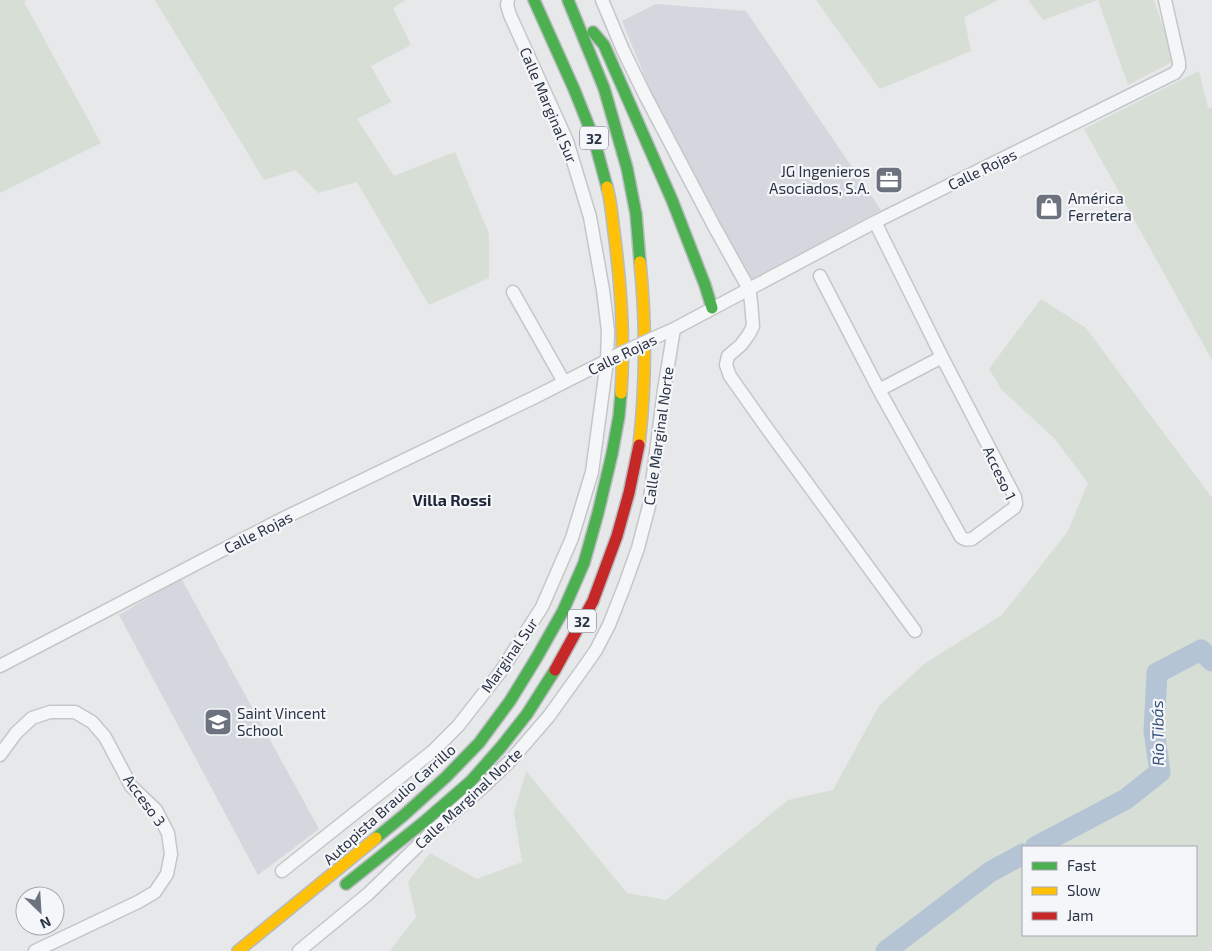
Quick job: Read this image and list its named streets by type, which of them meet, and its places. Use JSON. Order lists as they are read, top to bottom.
{
  "streets": {
    "highway": ["32", "Autopista Braulio Carrillo"],
    "street": [
      "Calle Marginal Sur",
      "Calle Rojas",
      "Calle Marginal Norte",
      "Acceso 1",
      "Marginal Sur",
      "Acceso 3"
    ]
  },
  "crossings": [
    ["Calle Marginal Sur", "Calle Rojas"],
    ["Calle Marginal Sur", "Marginal Sur"],
    ["Calle Rojas", "Calle Marginal Norte"],
    ["Calle Rojas", "Acceso 1"],
    ["Calle Rojas", "Marginal Sur"]
  ],
  "districts": ["Villa Rossi"],
  "water": ["Río Tibás"],
  "places": {
    "office": ["JG Ingenieros Asociados, S.A."],
    "shop": ["América Ferretera"],
    "school or university": ["Saint Vincent School"]
  },
  "legend": ["Fast", "Slow", "Jam"],
  "north": "bottom right"
}
